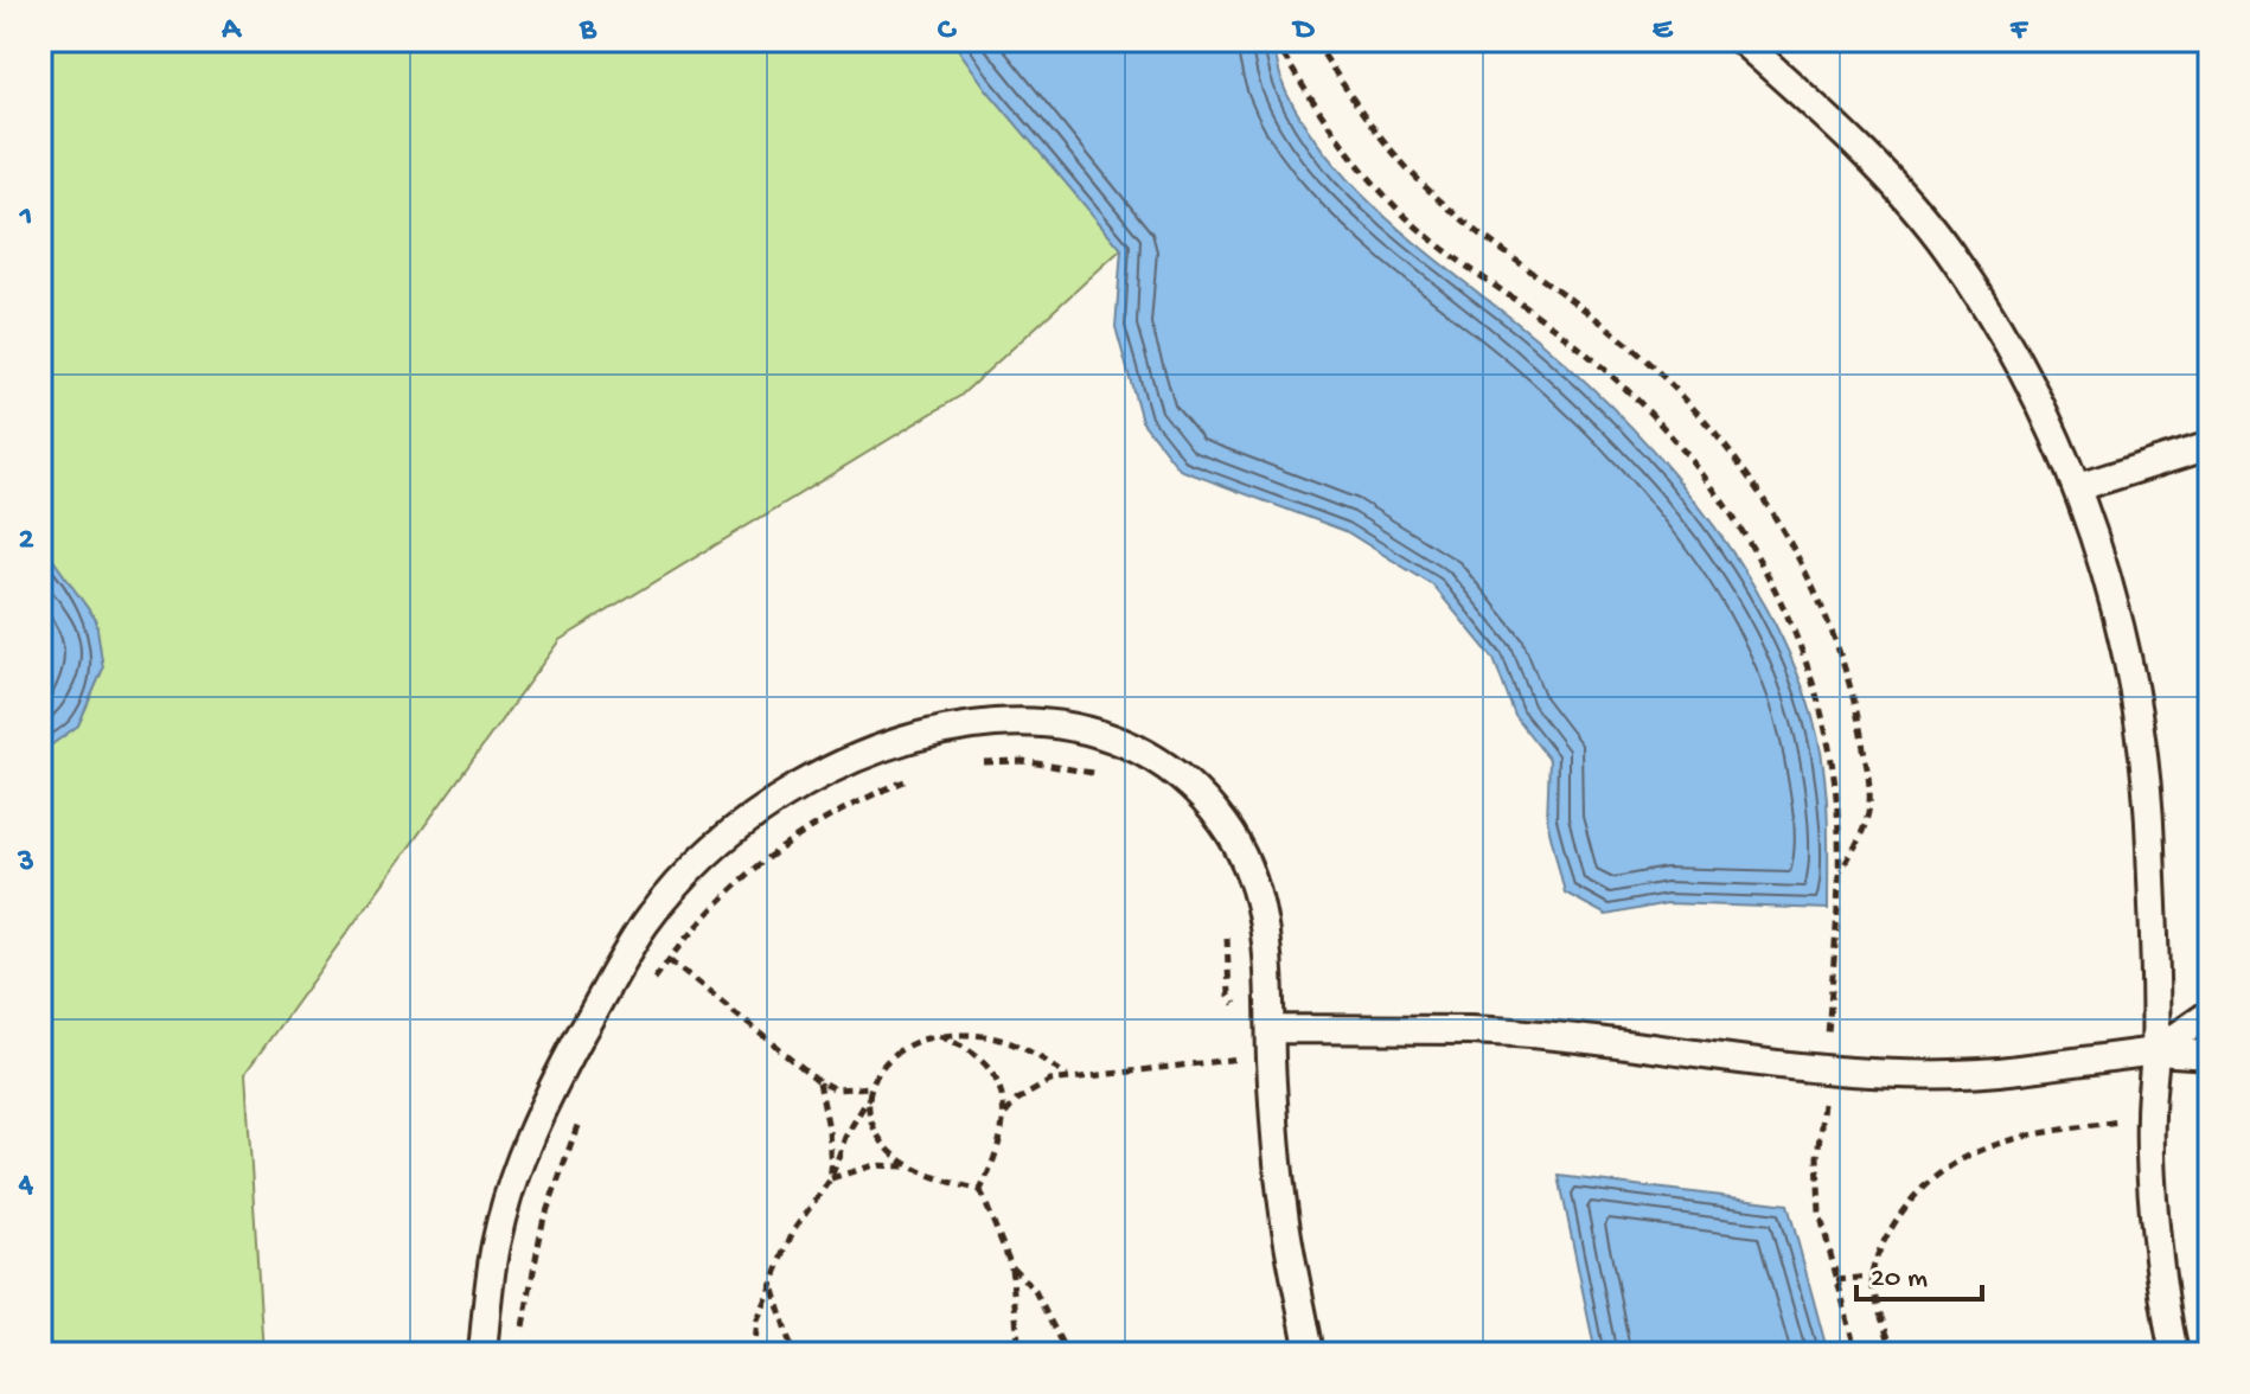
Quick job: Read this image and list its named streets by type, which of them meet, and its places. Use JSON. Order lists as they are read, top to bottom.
{
  "scale_bar": "20 m",
  "grid": {
    "columns": [
      "A",
      "B",
      "C",
      "D",
      "E",
      "F"
    ],
    "rows": [
      "1",
      "2",
      "3",
      "4"
    ]
  }
}
